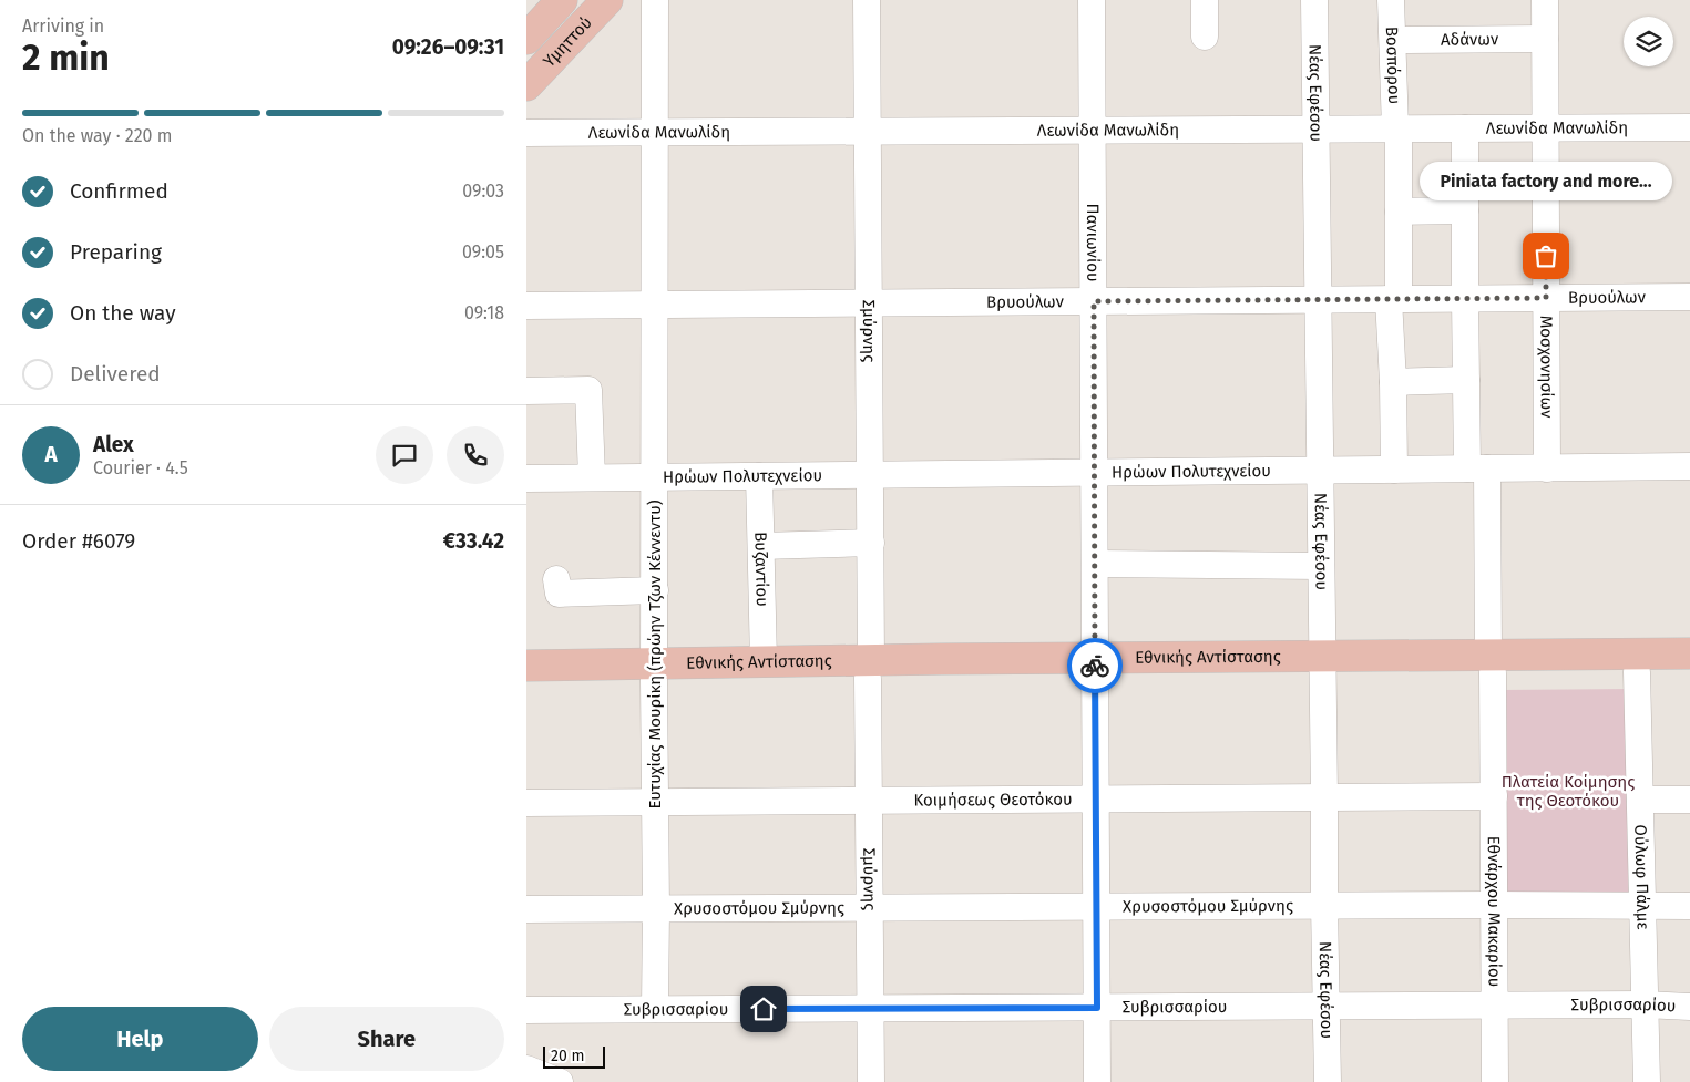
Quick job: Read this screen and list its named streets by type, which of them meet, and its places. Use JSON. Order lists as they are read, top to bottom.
{
  "streets": {
    "main road": ["Υμηττού", "Εθνικής Αντίστασης"],
    "street": [
      "Αδάνων",
      "Βοσπόρου",
      "Νέας Εφέσου",
      "Λεωνίδα Μανωλίδη",
      "Πανιωνίου",
      "Βρυούλων",
      "Σμύρνης",
      "Μοσχονησίων",
      "Ηρώων Πολυτεχνείου",
      "Βυζαντίου",
      "Ευτυχίας Μουρίκη (πρώην Τζων Κέννεντυ)",
      "Κοιμήσεως Θεοτόκου",
      "Ούλωφ Πάλμε",
      "Χρυσοστόμου Σμύρνης",
      "Εθνάρχου Μακαρίου",
      "Συβρισσαρίου"
    ]
  },
  "crossings": [
    ["Αδάνων", "Βοσπόρου"],
    ["Αδάνων", "Μοσχονησίων"],
    ["Βοσπόρου", "Λεωνίδα Μανωλίδη"],
    ["Βοσπόρου", "Βρυούλων"],
    ["Βοσπόρου", "Ηρώων Πολυτεχνείου"],
    ["Νέας Εφέσου", "Λεωνίδα Μανωλίδη"],
    ["Νέας Εφέσου", "Βρυούλων"],
    ["Νέας Εφέσου", "Ηρώων Πολυτεχνείου"],
    ["Νέας Εφέσου", "Εθνικής Αντίστασης"],
    ["Νέας Εφέσου", "Κοιμήσεως Θεοτόκου"],
    ["Νέας Εφέσου", "Χρυσοστόμου Σμύρνης"],
    ["Νέας Εφέσου", "Συβρισσαρίου"],
    ["Λεωνίδα Μανωλίδη", "Πανιωνίου"],
    ["Λεωνίδα Μανωλίδη", "Σμύρνης"],
    ["Λεωνίδα Μανωλίδη", "Μοσχονησίων"],
    ["Λεωνίδα Μανωλίδη", "Ευτυχίας Μουρίκη (πρώην Τζων Κέννεντυ)"],
    ["Λεωνίδα Μανωλίδη", "Εθνάρχου Μακαρίου"],
    ["Πανιωνίου", "Βρυούλων"],
    ["Πανιωνίου", "Ηρώων Πολυτεχνείου"],
    ["Πανιωνίου", "Εθνικής Αντίστασης"],
    ["Πανιωνίου", "Κοιμήσεως Θεοτόκου"],
    ["Πανιωνίου", "Χρυσοστόμου Σμύρνης"],
    ["Πανιωνίου", "Συβρισσαρίου"],
    ["Βρυούλων", "Σμύρνης"],
    ["Βρυούλων", "Μοσχονησίων"],
    ["Βρυούλων", "Ευτυχίας Μουρίκη (πρώην Τζων Κέννεντυ)"],
    ["Βρυούλων", "Εθνάρχου Μακαρίου"],
    ["Σμύρνης", "Ηρώων Πολυτεχνείου"],
    ["Σμύρνης", "Εθνικής Αντίστασης"],
    ["Σμύρνης", "Κοιμήσεως Θεοτόκου"],
    ["Σμύρνης", "Χρυσοστόμου Σμύρνης"],
    ["Σμύρνης", "Συβρισσαρίου"],
    ["Μοσχονησίων", "Ηρώων Πολυτεχνείου"],
    ["Ηρώων Πολυτεχνείου", "Βυζαντίου"],
    ["Ηρώων Πολυτεχνείου", "Ευτυχίας Μουρίκη (πρώην Τζων Κέννεντυ)"],
    ["Ηρώων Πολυτεχνείου", "Εθνάρχου Μακαρίου"],
    ["Βυζαντίου", "Εθνικής Αντίστασης"],
    ["Ευτυχίας Μουρίκη (πρώην Τζων Κέννεντυ)", "Εθνικής Αντίστασης"],
    ["Ευτυχίας Μουρίκη (πρώην Τζων Κέννεντυ)", "Κοιμήσεως Θεοτόκου"],
    ["Ευτυχίας Μουρίκη (πρώην Τζων Κέννεντυ)", "Χρυσοστόμου Σμύρνης"],
    ["Ευτυχίας Μουρίκη (πρώην Τζων Κέννεντυ)", "Συβρισσαρίου"],
    ["Εθνικής Αντίστασης", "Ούλωφ Πάλμε"],
    ["Εθνικής Αντίστασης", "Εθνάρχου Μακαρίου"],
    ["Κοιμήσεως Θεοτόκου", "Εθνάρχου Μακαρίου"],
    ["Ούλωφ Πάλμε", "Χρυσοστόμου Σμύρνης"],
    ["Ούλωφ Πάλμε", "Συβρισσαρίου"],
    ["Χρυσοστόμου Σμύρνης", "Εθνάρχου Μακαρίου"],
    ["Εθνάρχου Μακαρίου", "Συβρισσαρίου"]
  ],
  "parks": ["Πλατεία Κοίμησης της Θεοτόκου"],
  "places": ["Piniata factory and more..."],
  "scale_bar": "20 m",
  "page": {
    "heading": ["2 min", "Arriving in", "09:26–09:31"],
    "panel": [
      "Alex",
      "Courier · 4.5",
      "Order #6079",
      "€33.42"
    ],
    "bar": "On the way · 220 m",
    "list": [
      ["Confirmed", "09:03"],
      ["Preparing", "09:05"],
      ["On the way", "09:18"],
      "Delivered"
    ],
    "bubble": "Piniata factory and more...",
    "round": "A",
    "buttons": ["Help", "Share"],
    "scale": "20 m"
  }
}
